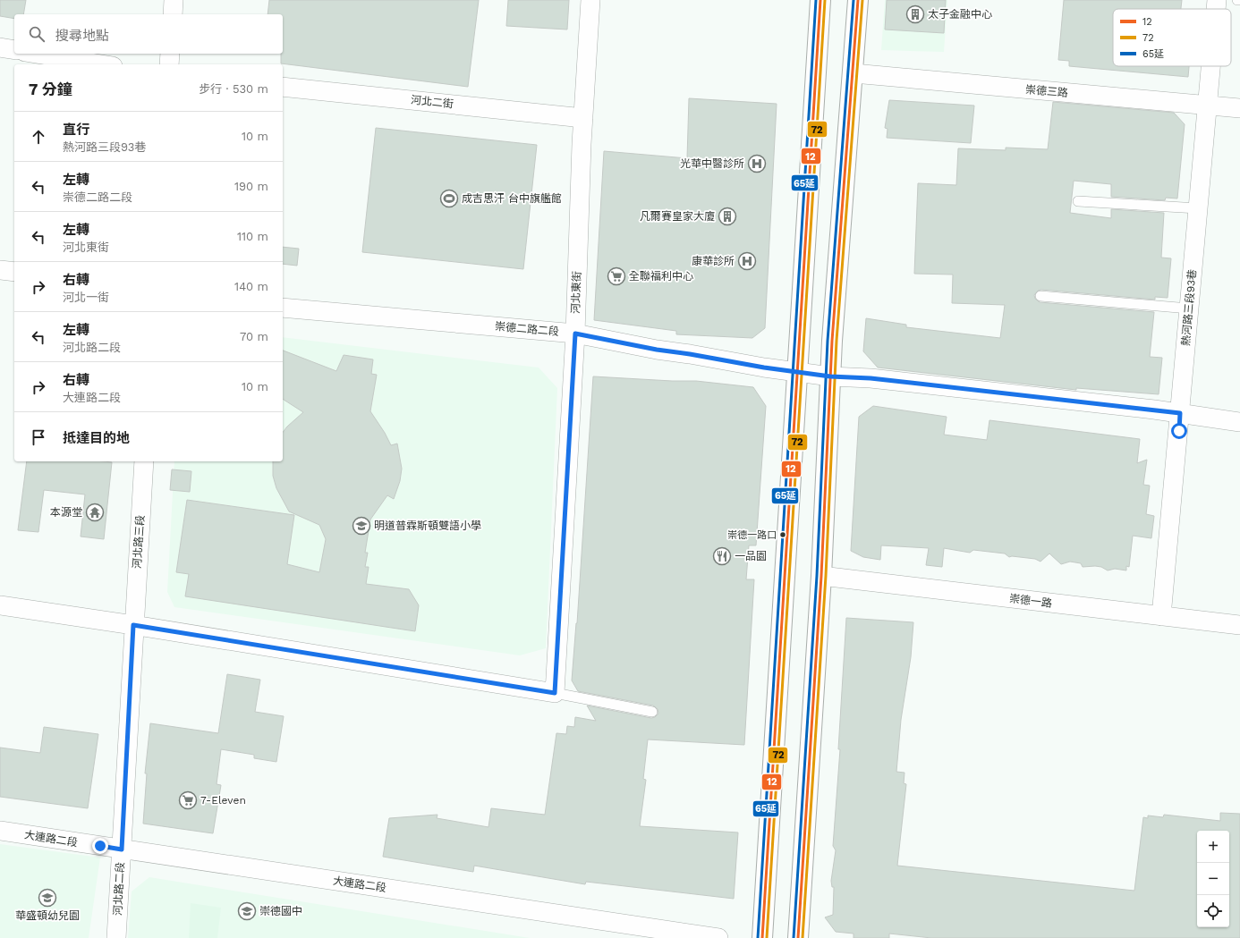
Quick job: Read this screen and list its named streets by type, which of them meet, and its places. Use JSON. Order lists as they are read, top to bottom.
{
  "streets": {
    "street": [
      "崇德三路",
      "河北二街",
      "河北東街",
      "熱河路三段93巷",
      "崇德二路二段",
      "河北路三段",
      "崇德一路",
      "大連路二段",
      "河北路二段"
    ]
  },
  "crossings": [
    ["崇德三路", "熱河路三段93巷"],
    ["河北二街", "河北東街"],
    ["河北東街", "崇德二路二段"],
    ["熱河路三段93巷", "崇德二路二段"],
    ["熱河路三段93巷", "崇德一路"],
    ["河北路三段", "河北路二段"],
    ["大連路二段", "河北路二段"]
  ],
  "places": {
    "building": ["太子金融中心", "凡爾賽皇家大廈"],
    "hospital": ["光華中醫診所", "康華診所"],
    "sports": ["成吉思汗 台中旗艦館"],
    "supermarket": ["全聯福利中心", "7-Eleven"],
    "temple": ["本源堂"],
    "school or university": ["明道普霖斯頓雙語小學", "華盛頓幼兒園", "崇德國中"],
    "other": ["崇德一路口"],
    "restaurant": ["一品園"]
  },
  "lines": ["transit line 12", "transit line 72", "transit line 65延"],
  "legend": ["12", "72", "65延"],
  "page": {
    "search": "搜尋地點",
    "heading": ["7 分鐘", "步行 · 530 m"],
    "list": [
      ["直行", "熱河路三段93巷", "10 m"],
      ["左轉", "崇德二路二段", "190 m"],
      ["左轉", "河北東街", "110 m"],
      ["右轉", "河北一街", "140 m"],
      ["左轉", "河北路二段", "70 m"],
      ["右轉", "大連路二段", "10 m"],
      "抵達目的地"
    ],
    "map_buttons": ["+", "−"]
  }
}
